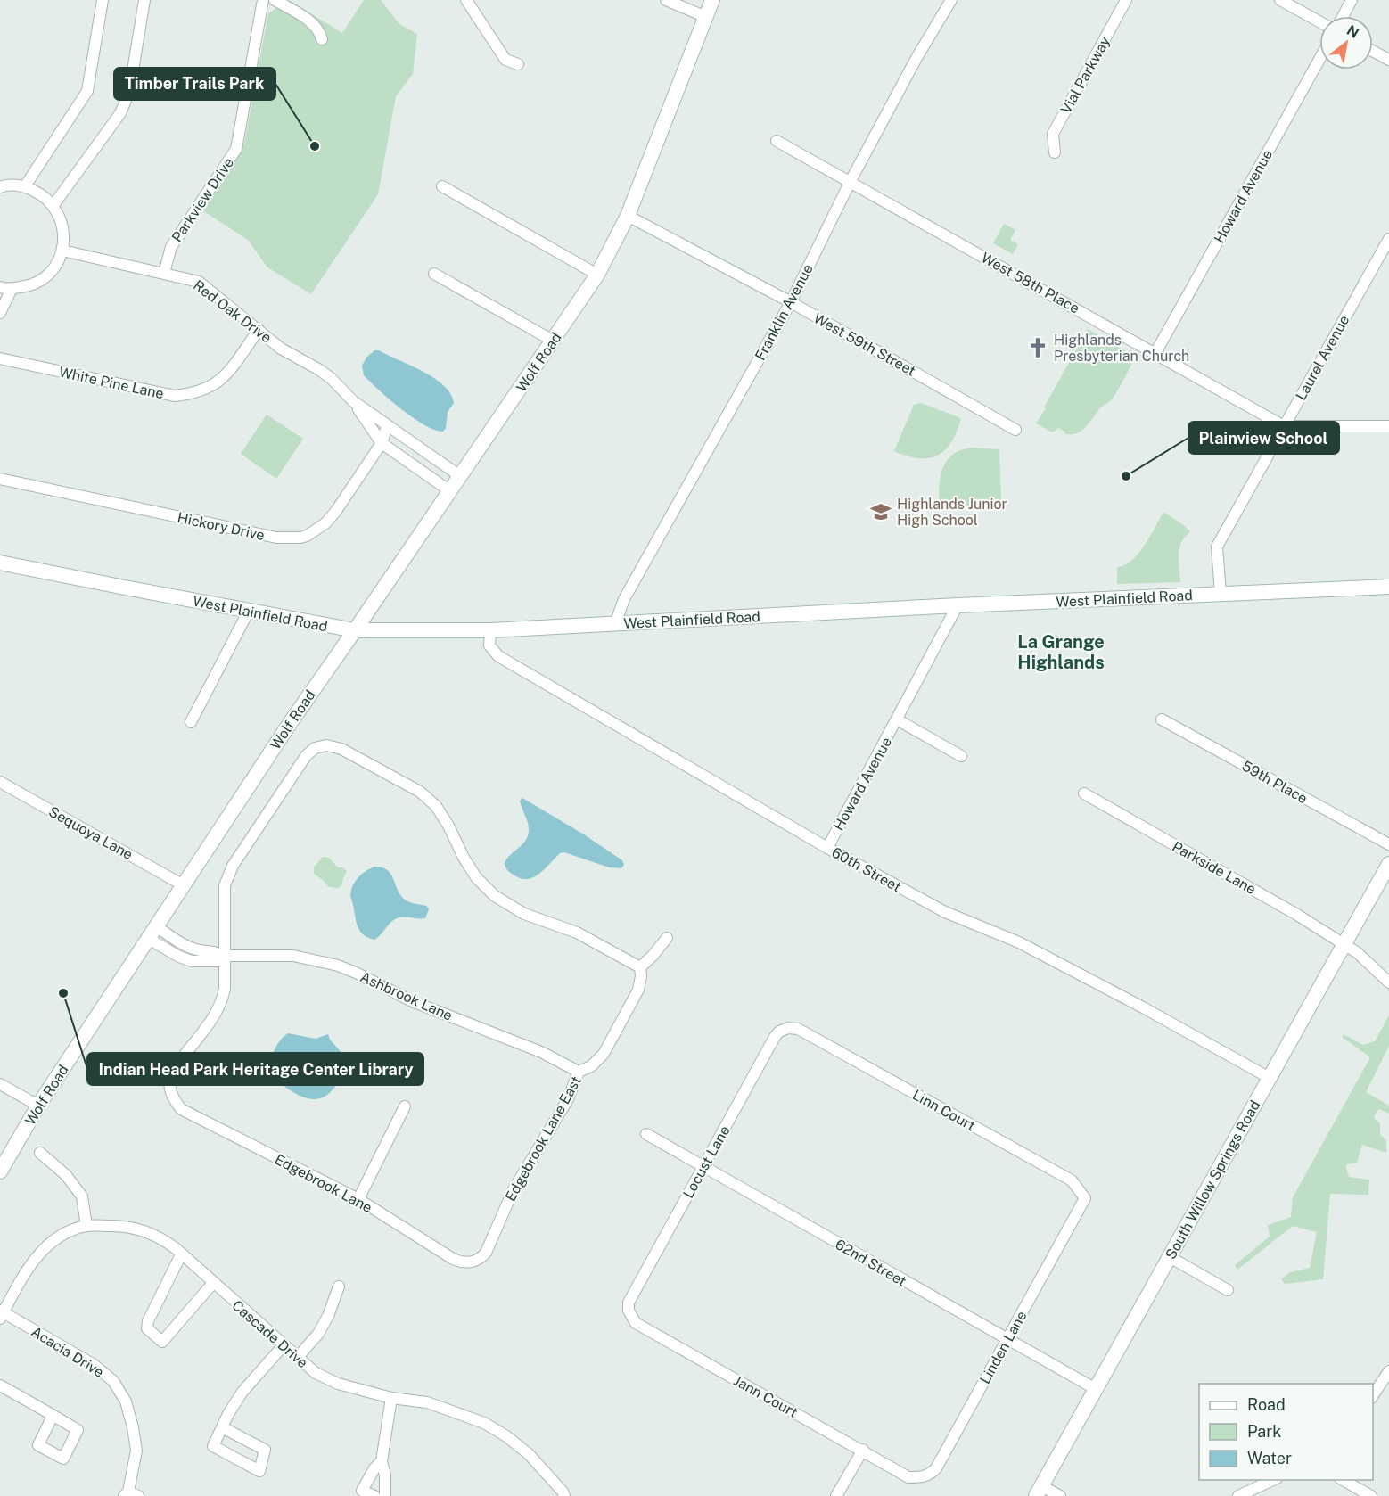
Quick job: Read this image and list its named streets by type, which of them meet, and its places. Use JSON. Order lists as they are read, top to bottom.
{
  "streets": {
    "main road": ["Wolf Road", "West Plainfield Road", "South Willow Springs Road"],
    "street": [
      "Vial Parkway",
      "Howard Avenue",
      "Parkview Drive",
      "West 58th Place",
      "Red Oak Drive",
      "Franklin Avenue",
      "West 59th Street",
      "Laurel Avenue",
      "White Pine Lane",
      "Hickory Drive",
      "59th Place",
      "Sequoya Lane",
      "Parkside Lane",
      "60th Street",
      "Ashbrook Lane",
      "Linn Court",
      "Edgebrook Lane East",
      "Locust Lane",
      "Edgebrook Lane",
      "62nd Street",
      "Cascade Drive",
      "Linden Lane",
      "Acacia Drive",
      "Jann Court"
    ]
  },
  "crossings": [
    ["Howard Avenue", "West 58th Place"],
    ["Howard Avenue", "West Plainfield Road"],
    ["Howard Avenue", "60th Street"],
    ["Parkview Drive", "Red Oak Drive"],
    ["West 58th Place", "Franklin Avenue"],
    ["West 58th Place", "Laurel Avenue"],
    ["Red Oak Drive", "Wolf Road"],
    ["Red Oak Drive", "White Pine Lane"],
    ["Red Oak Drive", "Hickory Drive"],
    ["Franklin Avenue", "West 59th Street"],
    ["Franklin Avenue", "West Plainfield Road"],
    ["West 59th Street", "Wolf Road"],
    ["Laurel Avenue", "West Plainfield Road"],
    ["Wolf Road", "West Plainfield Road"],
    ["Wolf Road", "Sequoya Lane"],
    ["Wolf Road", "Ashbrook Lane"],
    ["West Plainfield Road", "60th Street"],
    ["Parkside Lane", "South Willow Springs Road"],
    ["60th Street", "South Willow Springs Road"],
    ["Ashbrook Lane", "Edgebrook Lane East"],
    ["Ashbrook Lane", "Edgebrook Lane"],
    ["Linn Court", "Locust Lane"],
    ["Linn Court", "Linden Lane"],
    ["Edgebrook Lane East", "Edgebrook Lane"],
    ["Locust Lane", "62nd Street"],
    ["Locust Lane", "Jann Court"],
    ["South Willow Springs Road", "62nd Street"],
    ["62nd Street", "Linden Lane"],
    ["Cascade Drive", "Acacia Drive"],
    ["Linden Lane", "Jann Court"]
  ],
  "districts": ["La Grange Highlands"],
  "places": {
    "other": ["Timber Trails Park", "Plainview School", "Indian Head Park Heritage Center Library"],
    "church": ["Highlands Presbyterian Church"],
    "school or university": ["Highlands Junior High School"]
  },
  "legend": ["Road", "Park", "Water"],
  "north": "top right"
}
